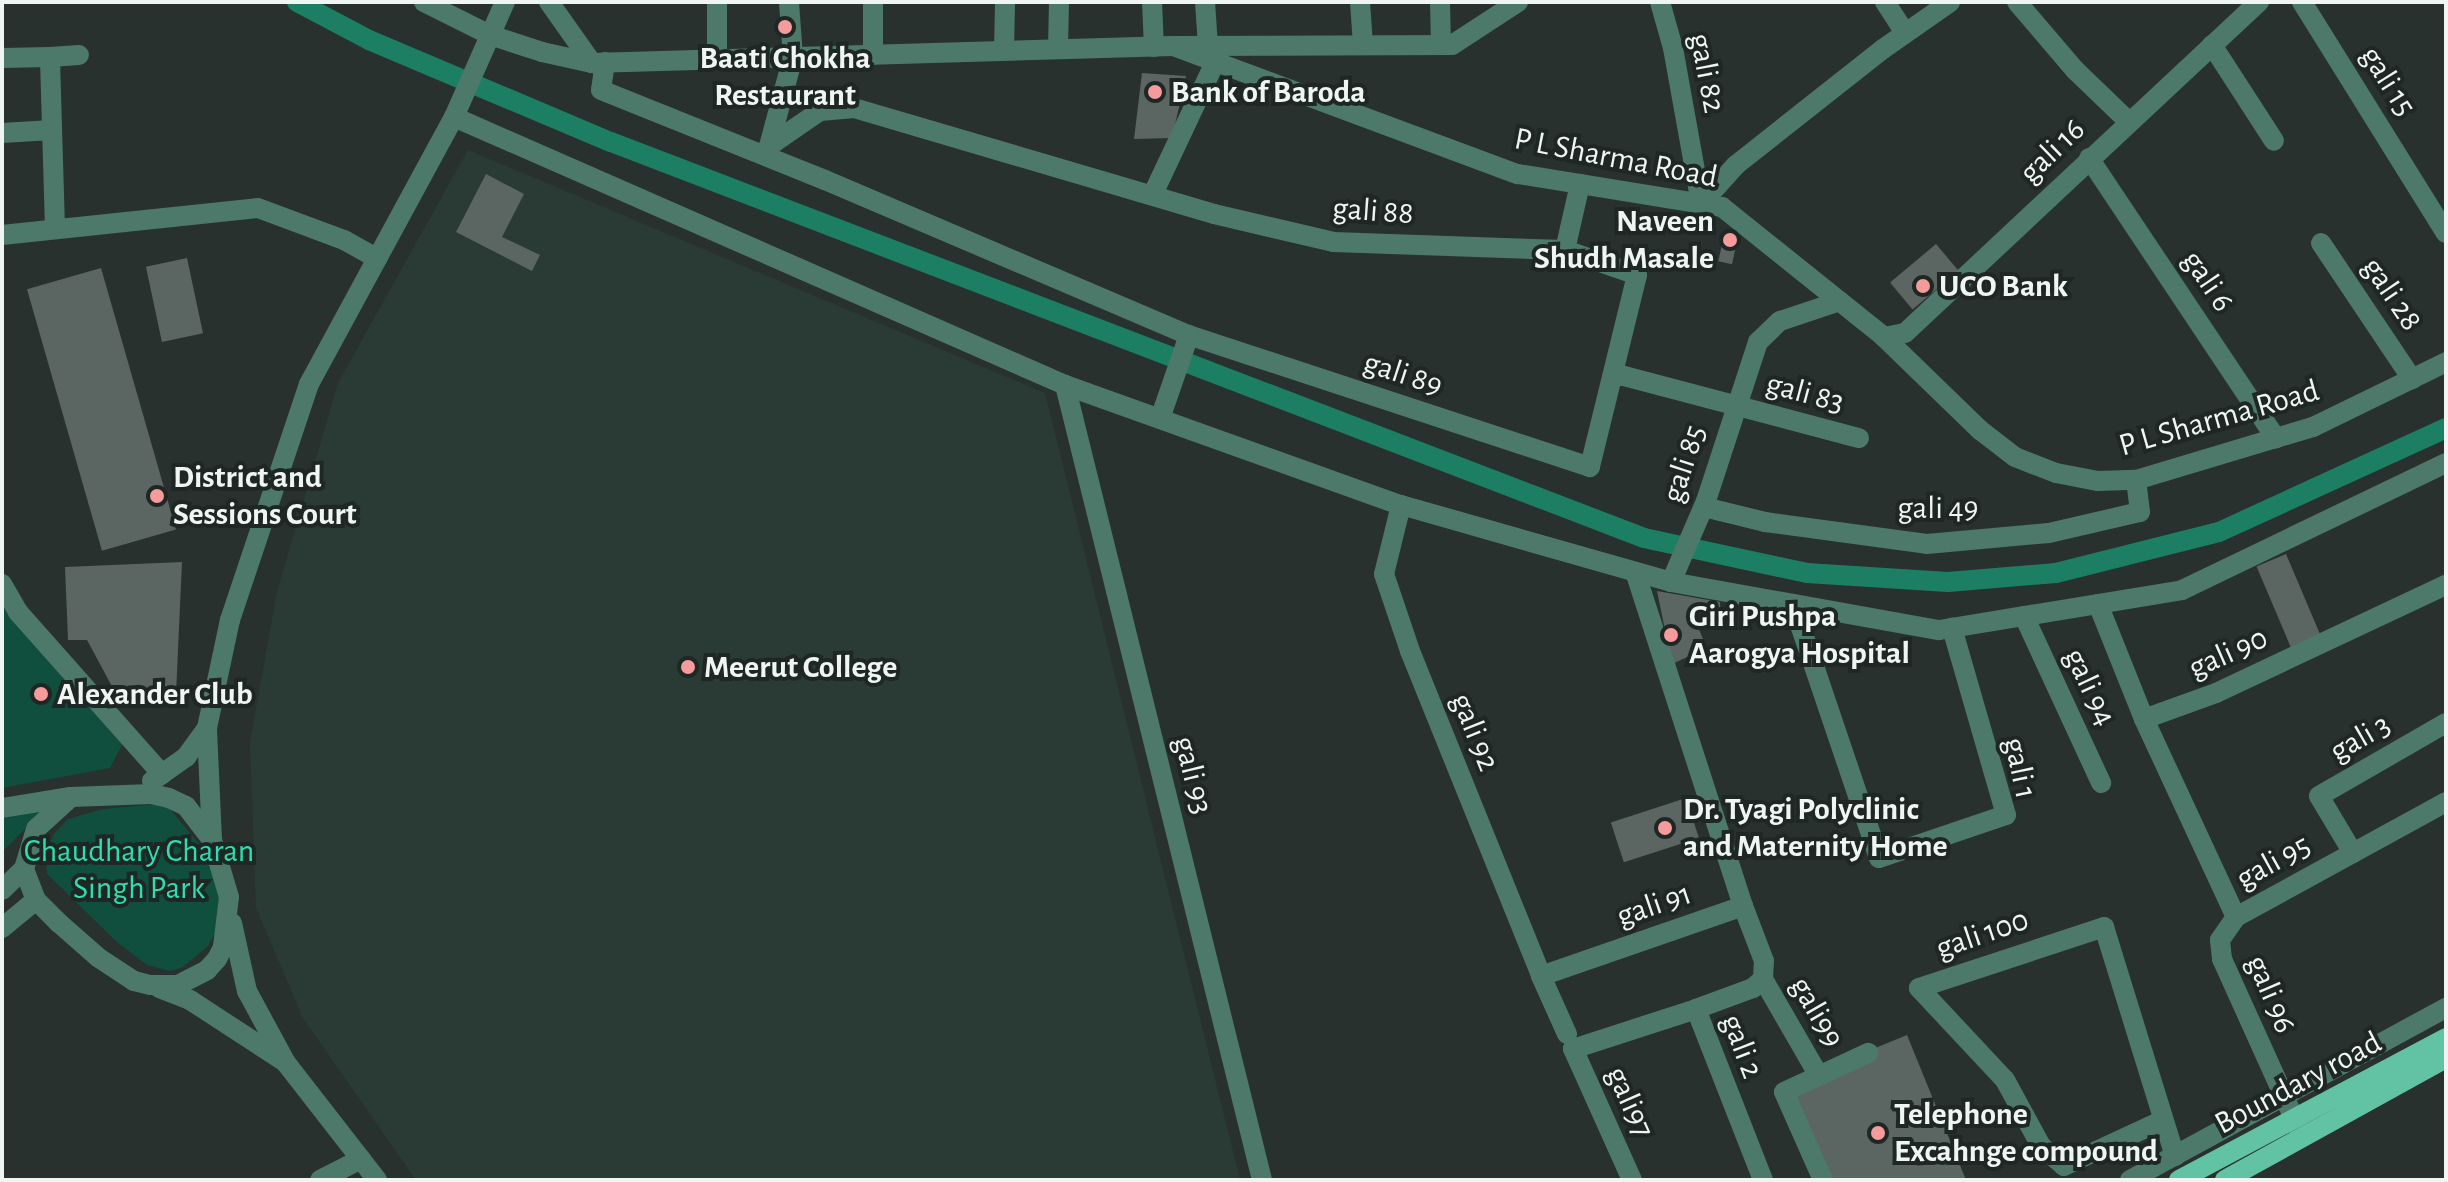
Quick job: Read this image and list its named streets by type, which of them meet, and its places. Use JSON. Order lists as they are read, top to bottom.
{
  "streets": {
    "main road": ["Boundary road"],
    "street": [
      "gali 82",
      "gali 15",
      "gali 16",
      "P L Sharma Road",
      "gali 88",
      "gali 6",
      "gali 28",
      "gali 89",
      "gali 83",
      "gali 85",
      "gali 49",
      "gali 90",
      "gali 94",
      "gali 92",
      "gali 3",
      "gali 1",
      "gali 93",
      "gali 95",
      "gali 91",
      "gali 100",
      "gali 96",
      "gali99",
      "gali 2",
      "gali97"
    ]
  },
  "crossings": [
    ["gali 82", "P L Sharma Road"],
    ["gali 16", "P L Sharma Road"],
    ["gali 16", "gali 6"],
    ["P L Sharma Road", "gali 6"],
    ["P L Sharma Road", "gali 28"],
    ["P L Sharma Road", "gali 85"],
    ["P L Sharma Road", "gali 49"],
    ["gali 88", "gali 89"],
    ["gali 88", "gali 83"],
    ["gali 89", "gali 83"],
    ["gali 83", "gali 85"],
    ["gali 85", "gali 49"],
    ["gali 90", "gali 95"],
    ["gali 92", "gali 91"],
    ["gali 3", "gali 95"],
    ["gali 95", "gali 96"],
    ["gali 91", "gali99"],
    ["gali 96", "Boundary road"],
    ["gali 2", "gali97"]
  ],
  "parks": ["Chaudhary Charan Singh Park"],
  "places": [
    "Baati Chokha Restaurant",
    "Bank of Baroda",
    "Naveen Shudh Masale",
    "UCO Bank",
    "District and Sessions Court",
    "Giri Pushpa Aarogya Hospital",
    "Meerut College",
    "Alexander Club",
    "Dr. Tyagi Polyclinic and Maternity Home",
    "Telephone Excahnge compound"
  ]
}
